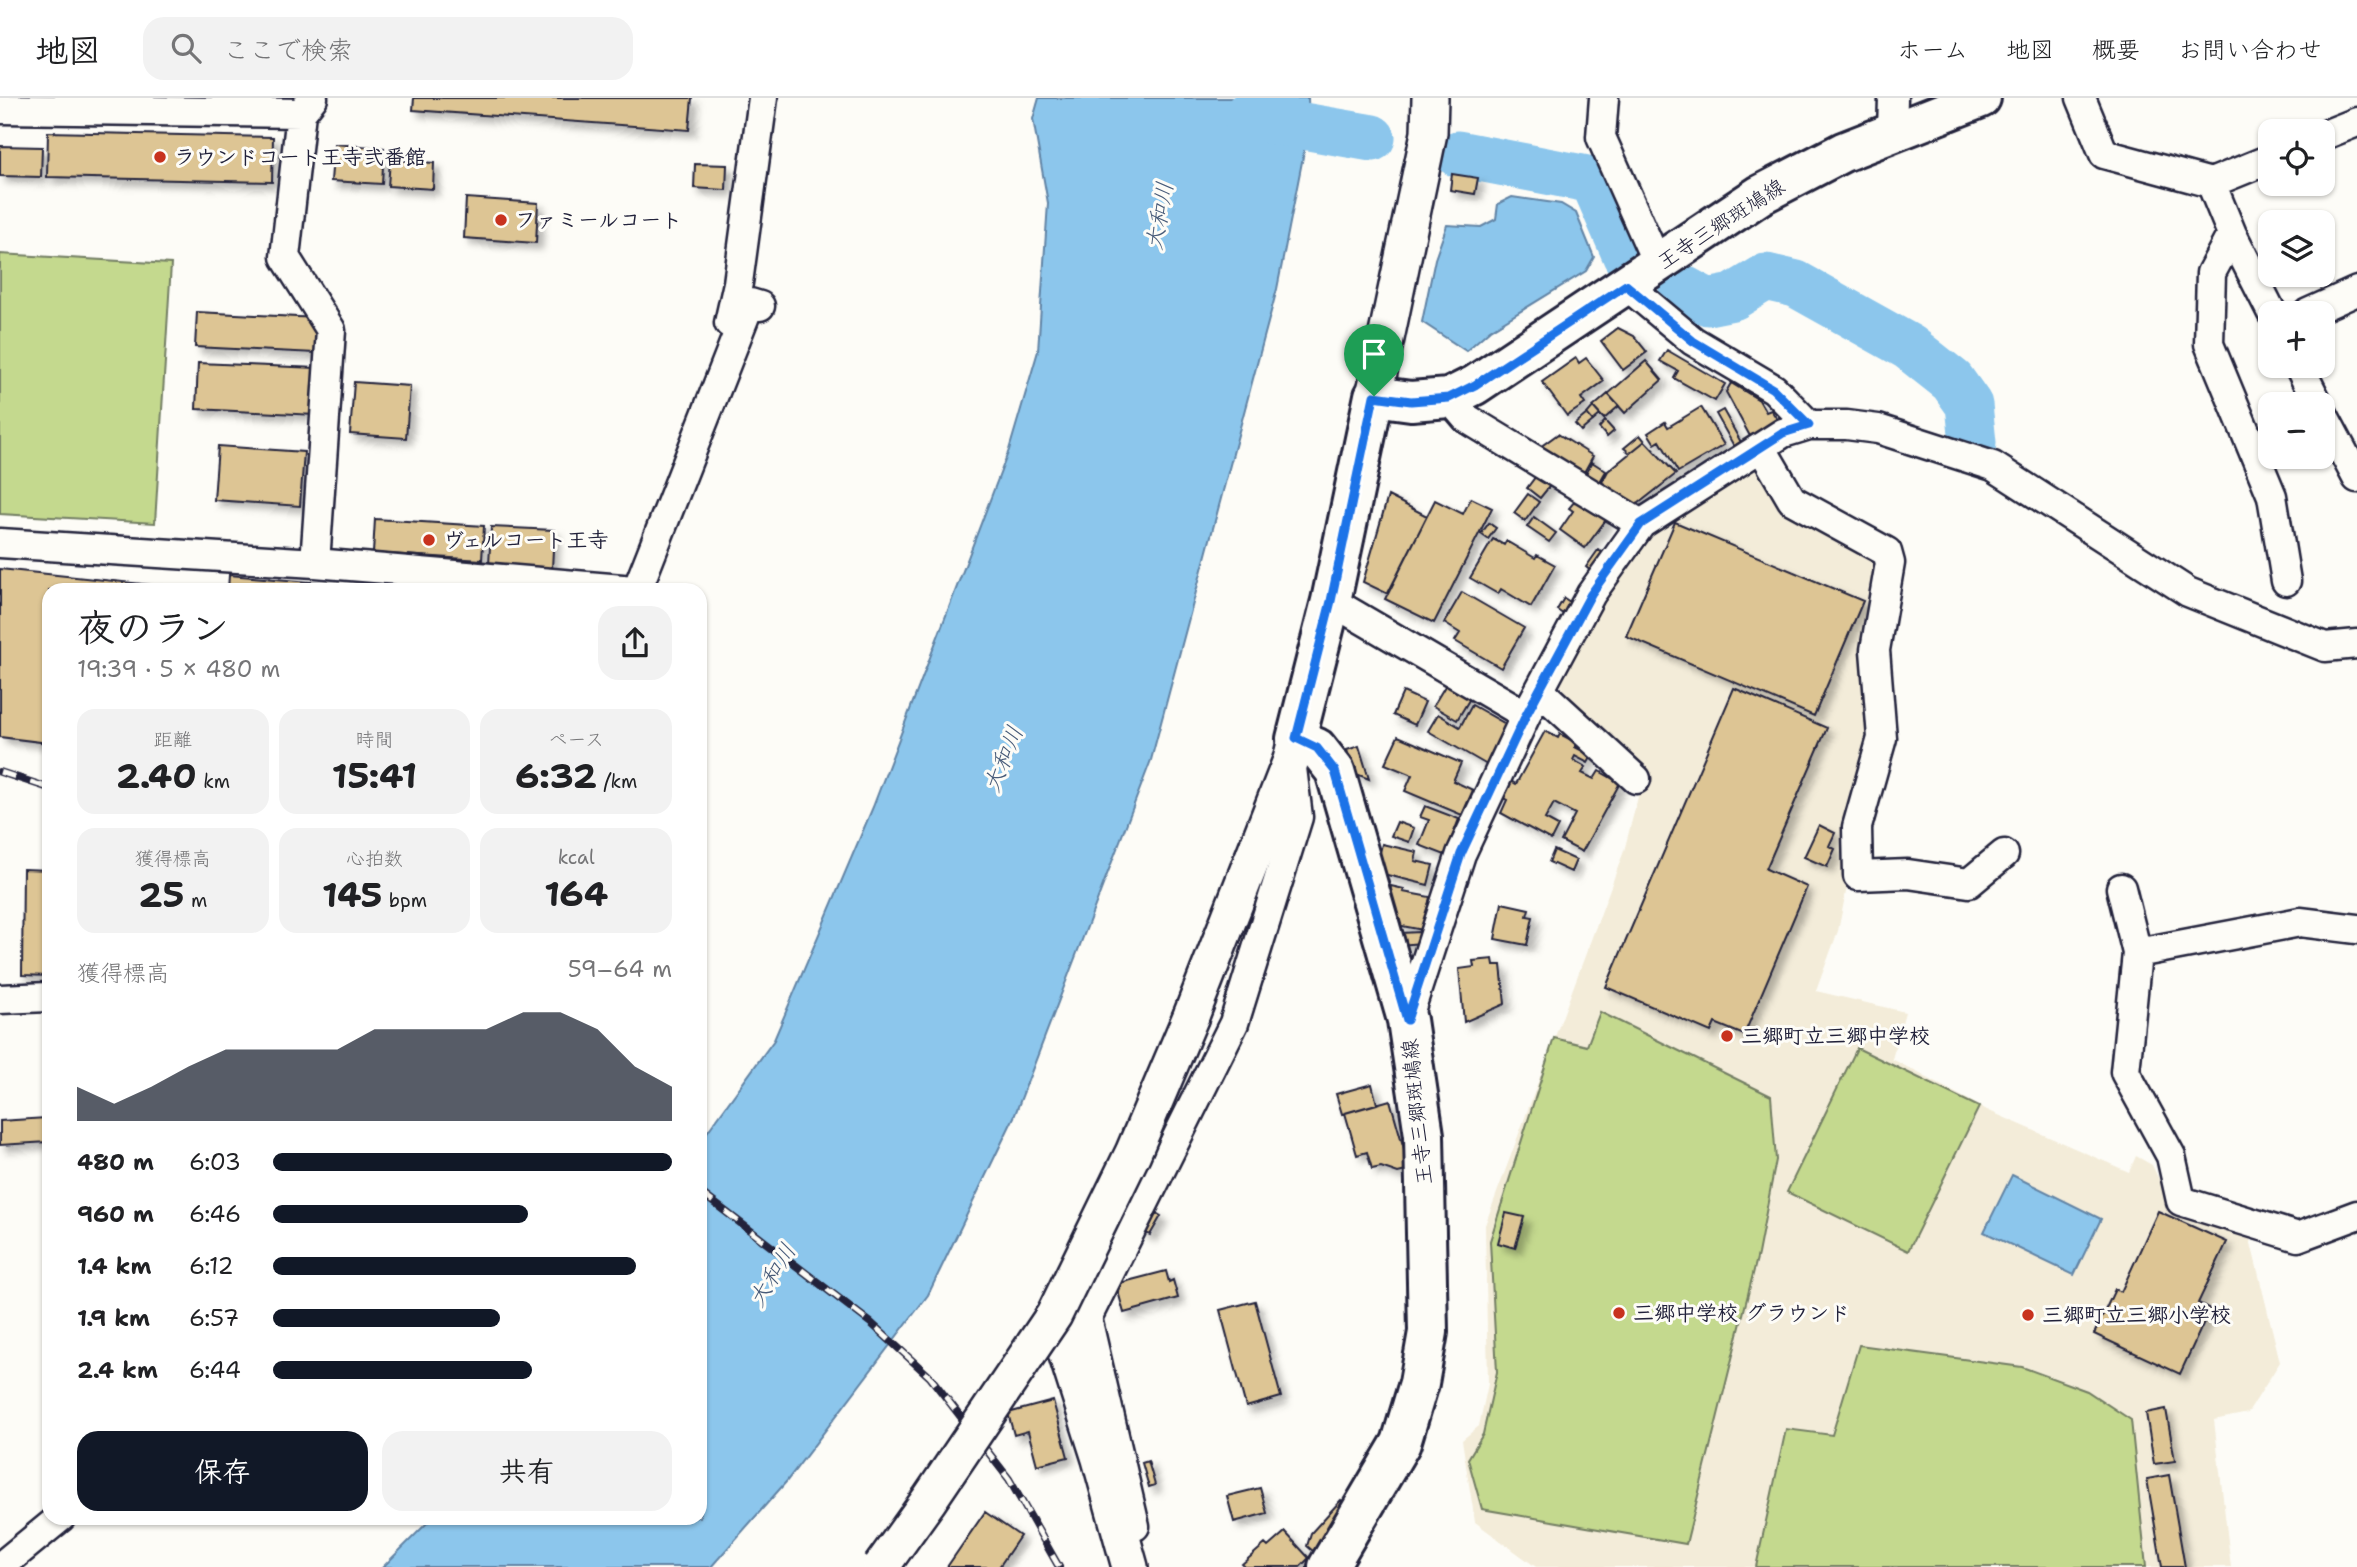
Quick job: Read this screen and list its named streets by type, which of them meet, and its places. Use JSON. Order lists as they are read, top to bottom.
{
  "streets": {
    "main road": ["王寺三郷斑鳩線"]
  },
  "water": ["大和川"],
  "places": [
    "ラウンドコート王寺弐番館",
    "ファミールコート",
    "ヴェルコート王寺",
    "三郷町立三郷中学校",
    "三郷中学校 グラウンド",
    "三郷町立三郷小学校"
  ],
  "page": {
    "header": "地図",
    "search": "ここで検索",
    "nav": [
      "ホーム",
      "地図",
      "概要",
      "お問い合わせ"
    ],
    "map_buttons": ["+", "−"],
    "heading": ["夜のラン", "19:39 · 5 × 480 m"],
    "stats": [
      ["距離", "2.40 km"],
      ["時間", "15:41"],
      ["ペース", "6:32 /km"],
      ["獲得標高", "25 m"],
      ["心拍数", "145 bpm"],
      ["kcal", "164"]
    ],
    "chart": ["獲得標高", "59–64 m"],
    "list": [
      {
        "name": "480 m",
        "note": "6:03"
      },
      {
        "name": "960 m",
        "note": "6:46"
      },
      {
        "name": "1.4 km",
        "note": "6:12"
      },
      {
        "name": "1.9 km",
        "note": "6:57"
      },
      {
        "name": "2.4 km",
        "note": "6:44"
      }
    ],
    "buttons": ["保存", "共有"]
  }
}
